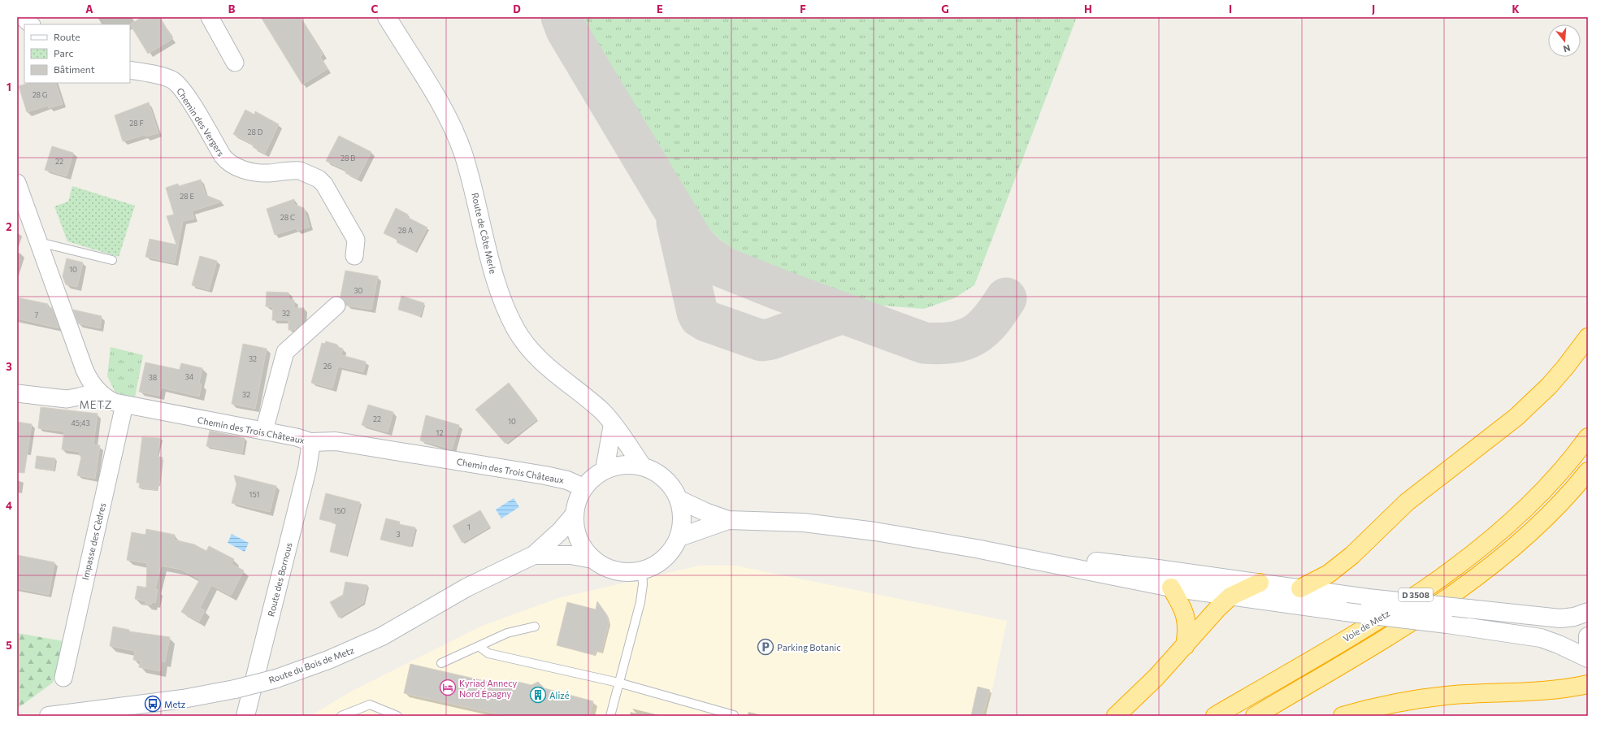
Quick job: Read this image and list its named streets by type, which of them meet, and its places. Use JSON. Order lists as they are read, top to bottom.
{
  "streets": {
    "highway": ["D 3508", "Voie de Metz"],
    "main road": [
      "Route de Côte Merle",
      "Chemin des Trois Châteaux",
      "Route des Bornous",
      "Route du Bois de Metz"
    ],
    "street": ["Chemin des Vergers", "Impasse des Cèdres"]
  },
  "crossings": [
    ["Route de Côte Merle", "Chemin des Trois Châteaux"],
    ["Route de Côte Merle", "Route du Bois de Metz"],
    ["Chemin des Trois Châteaux", "Impasse des Cèdres"],
    ["Chemin des Trois Châteaux", "Route des Bornous"],
    ["Chemin des Trois Châteaux", "Route du Bois de Metz"]
  ],
  "districts": ["METZ"],
  "places": {
    "parking": ["Parking Botanic"],
    "hotel": ["Kyriad Annecy Nord Épagny"],
    "building": ["Alizé"],
    "bus stop": ["Metz"]
  },
  "house_numbers": [
    "28 G",
    "28 F",
    "28 D",
    "28 B",
    "22",
    "28 E",
    "28 C",
    "28 A",
    "10",
    "30",
    "32",
    "7",
    "32",
    "26",
    "34",
    "38",
    "32",
    "22",
    "10",
    "45;43",
    "12",
    "151",
    "150",
    "1",
    "3"
  ],
  "legend": ["Route", "Parc", "Bâtiment"],
  "north": "bottom",
  "grid": {
    "columns": [
      "A",
      "B",
      "C",
      "D",
      "E",
      "F",
      "G",
      "H",
      "I",
      "J",
      "K"
    ],
    "rows": [
      "1",
      "2",
      "3",
      "4",
      "5"
    ]
  }
}
